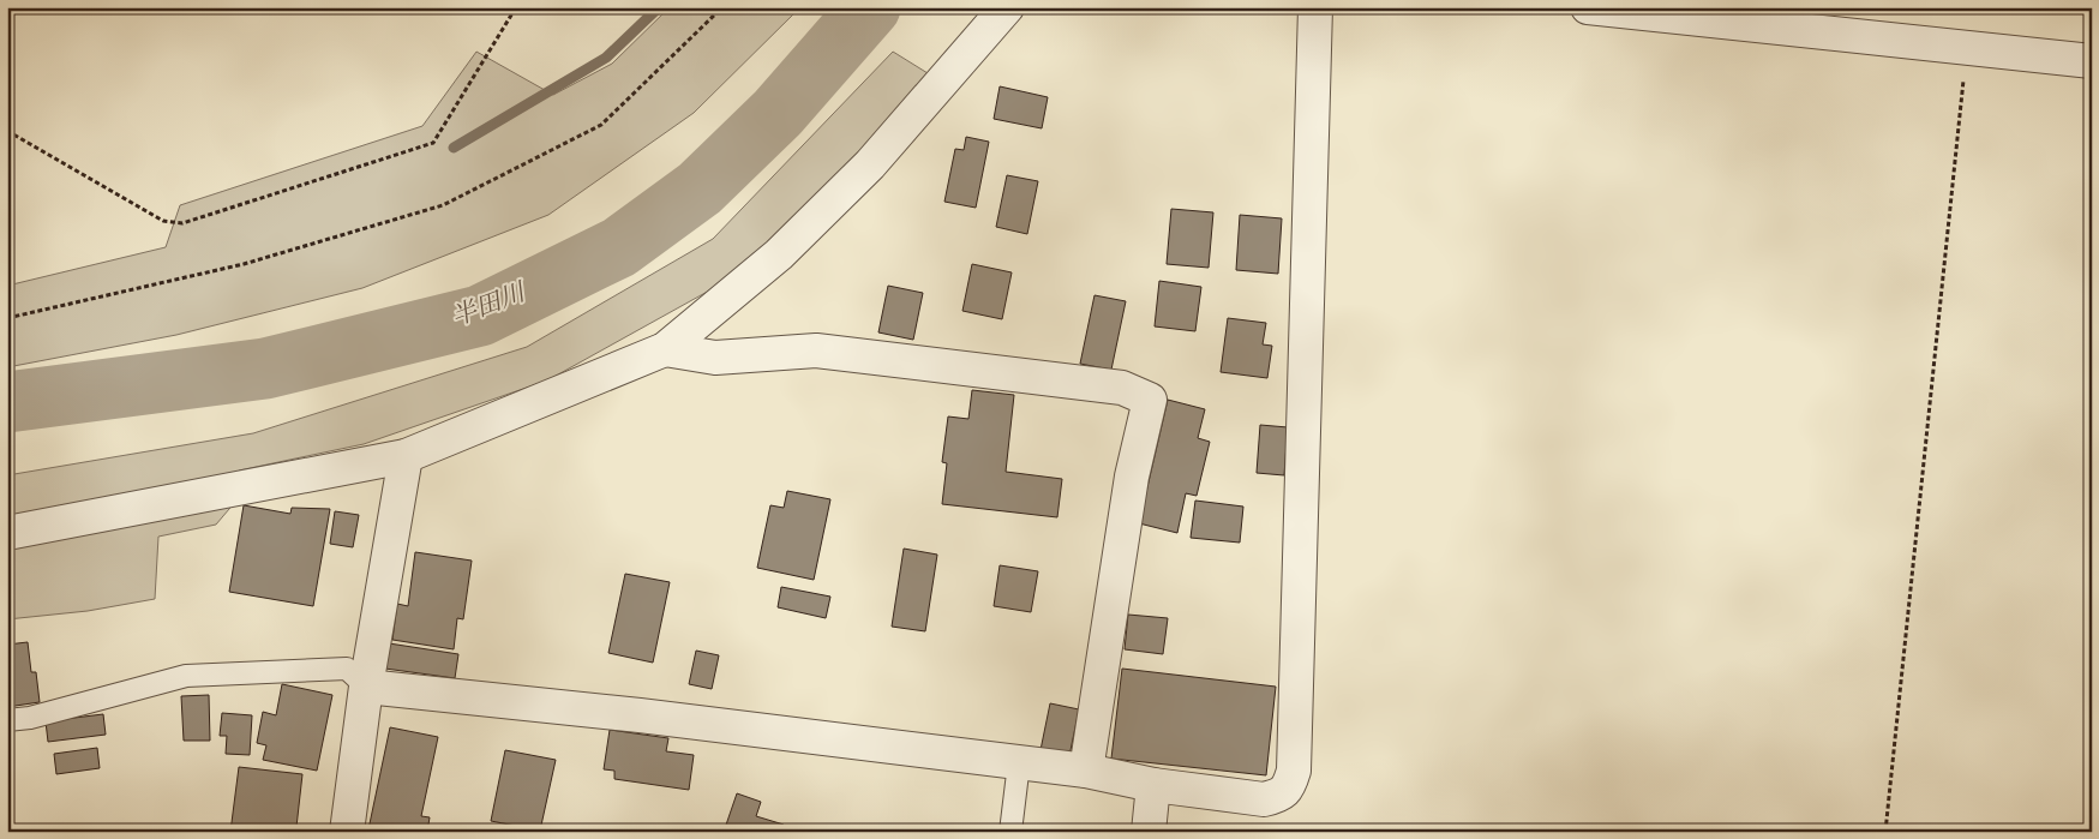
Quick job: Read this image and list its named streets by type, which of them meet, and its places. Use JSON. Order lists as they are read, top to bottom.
{
  "water": ["半田川"]
}
